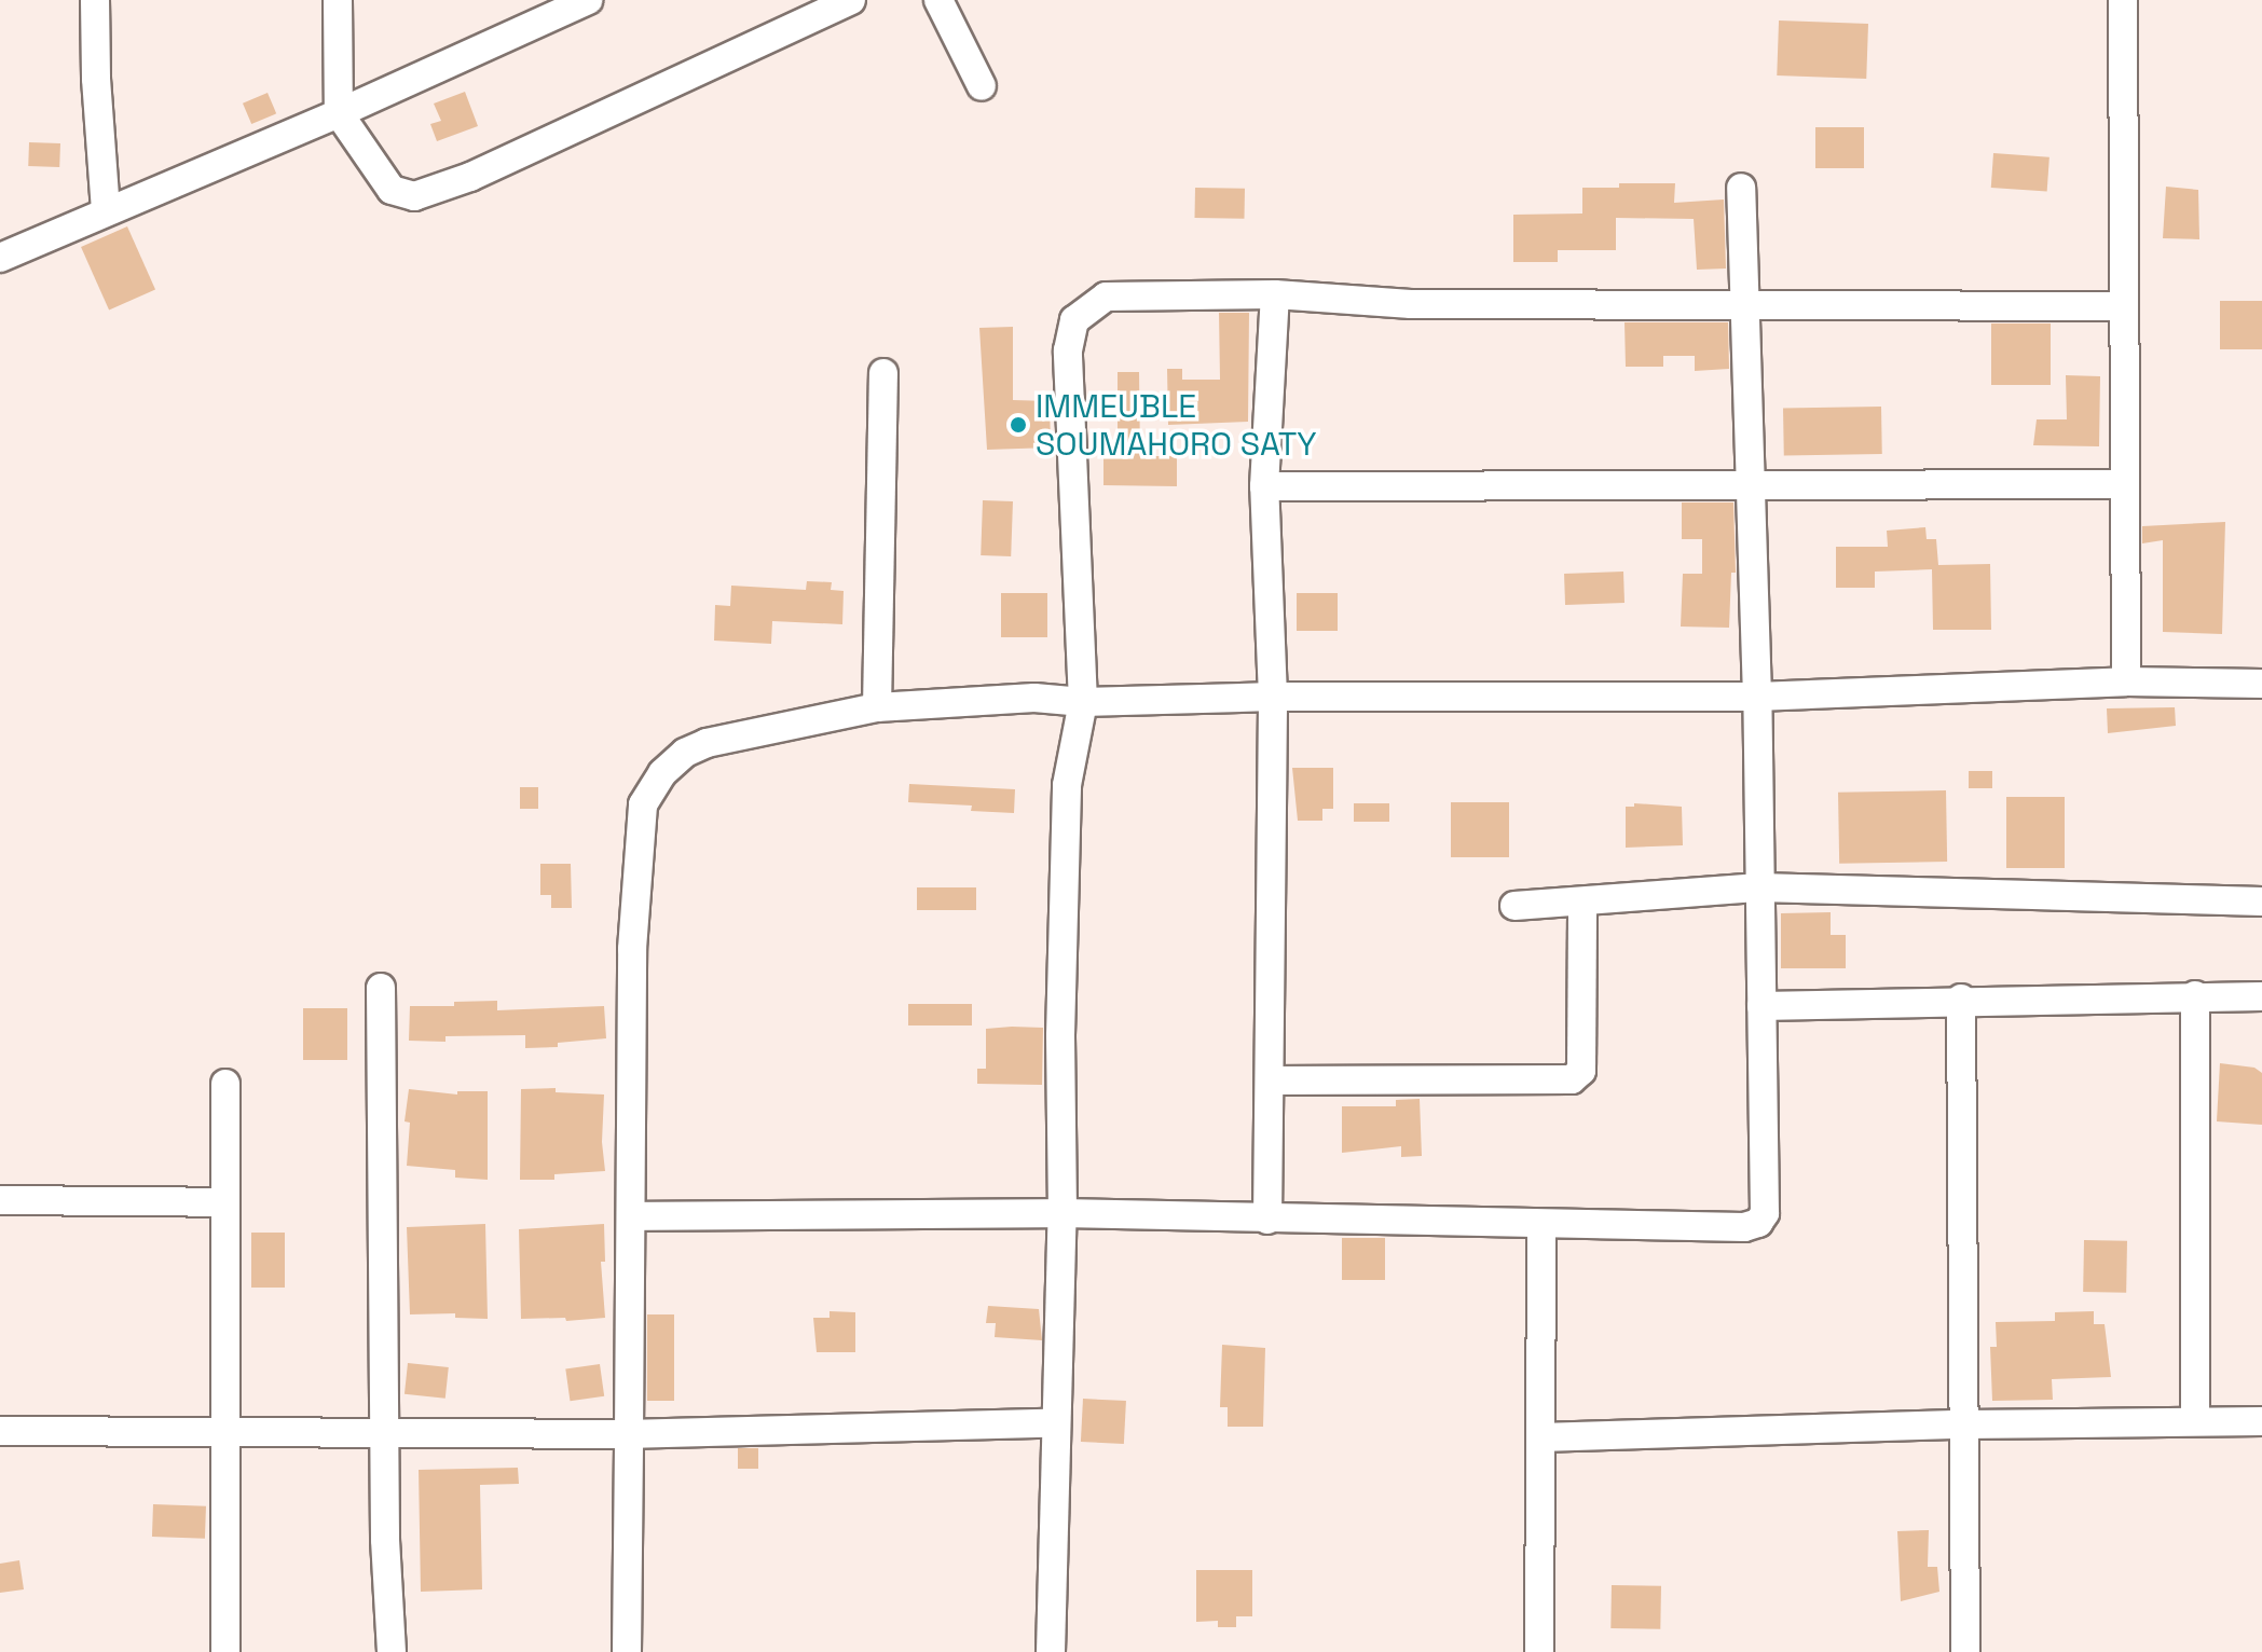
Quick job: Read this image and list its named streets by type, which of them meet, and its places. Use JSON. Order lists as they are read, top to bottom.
{
  "places": ["IMMEUBLE SOUMAHORO SATY"]
}
